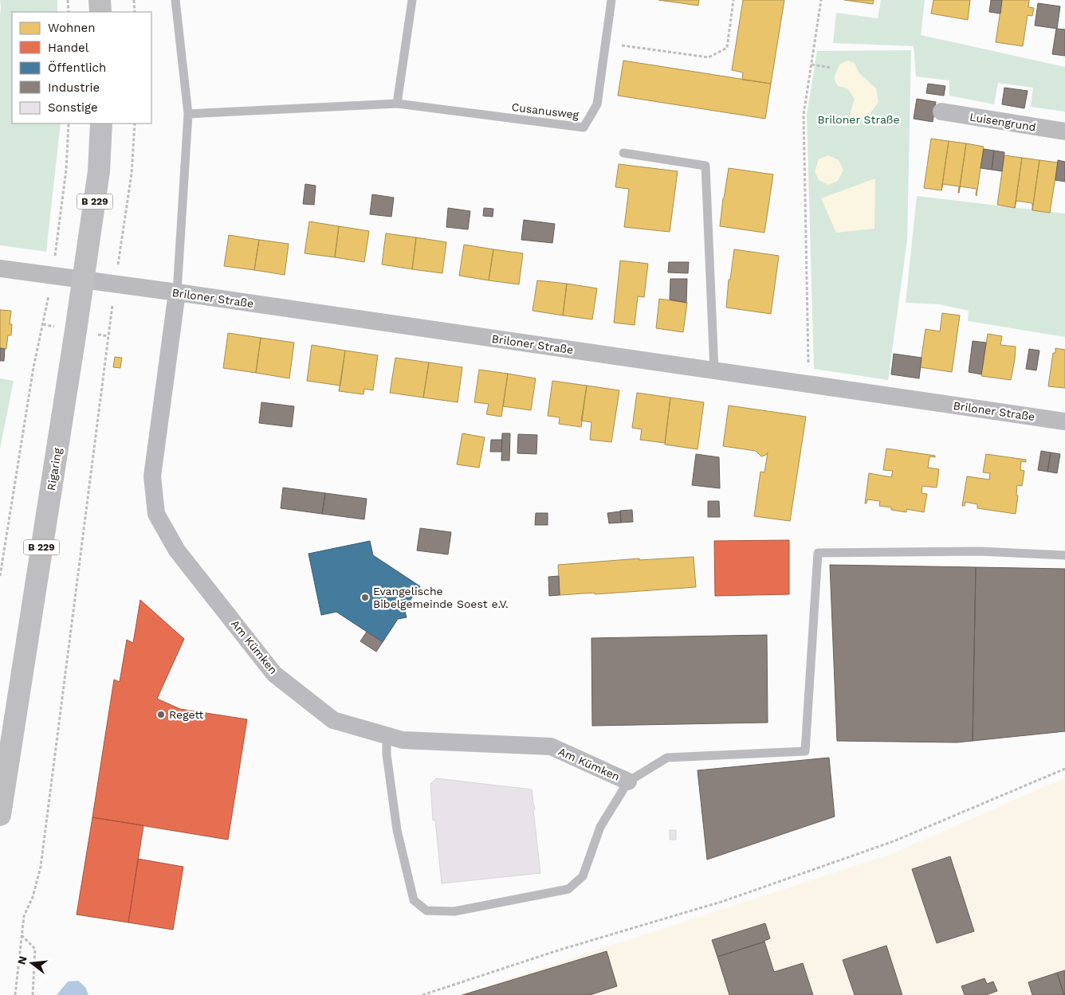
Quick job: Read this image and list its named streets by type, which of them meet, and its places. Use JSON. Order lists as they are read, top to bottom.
{
  "streets": {
    "main road": ["B 229", "Rigaring"],
    "street": ["Luisengrund", "Briloner Straße", "Am Kümken"],
    "lane": ["Cusanusweg"]
  },
  "crossings": [
    ["Briloner Straße", "Rigaring"],
    ["Briloner Straße", "Am Kümken"]
  ],
  "parks": ["Briloner Straße"],
  "places": ["Evangelische Bibelgemeinde Soest e.V.", "Regett"],
  "legend": [
    "Wohnen",
    "Handel",
    "Öffentlich",
    "Industrie",
    "Sonstige"
  ],
  "north": "left"
}
